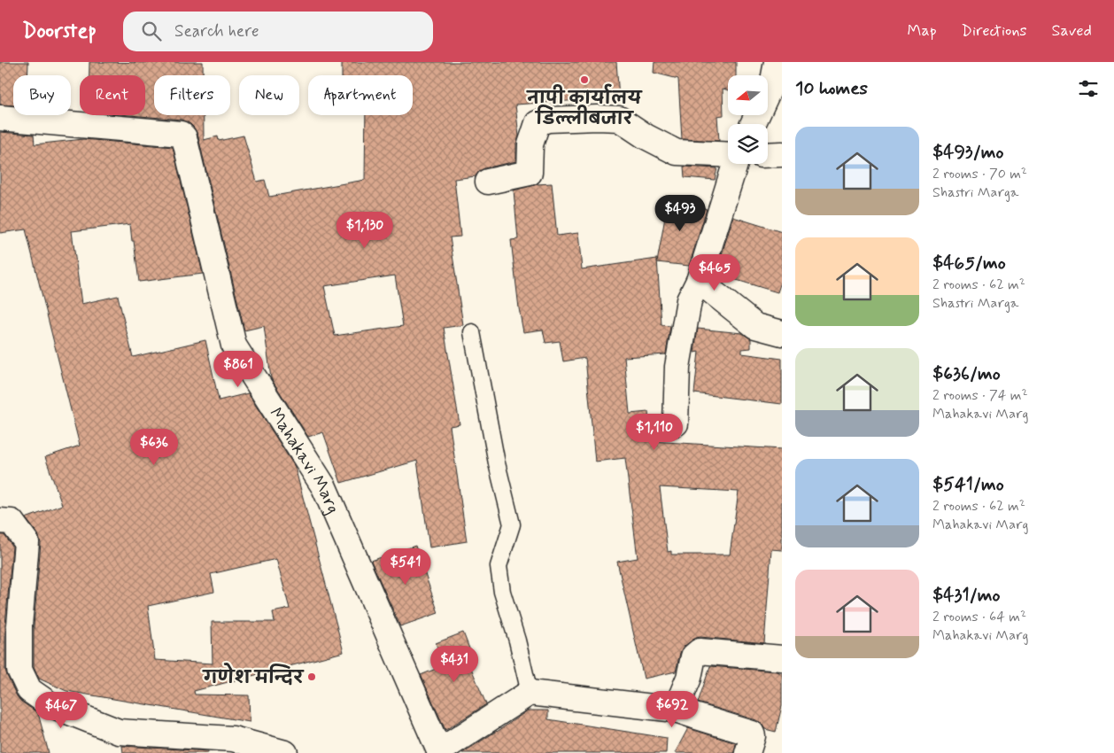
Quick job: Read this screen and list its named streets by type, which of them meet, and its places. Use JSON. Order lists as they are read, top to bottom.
{
  "streets": {
    "street": ["Mahakavi Marg"]
  },
  "places": ["नापी कार्यालय डिल्लीबजार", "गणेश मन्दिर"],
  "north": "left",
  "page": {
    "header": "Doorstep",
    "search": "Search here",
    "nav": ["Map", "Directions", "Saved"],
    "heading": "10 homes",
    "chip": [
      "Buy",
      "Rent",
      "Filters",
      "New",
      "Apartment"
    ],
    "list": [
      {
        "name": "$493/mo",
        "note": "2 rooms · 70 m² · Shastri Marga"
      },
      {
        "name": "$465/mo",
        "note": "2 rooms · 62 m² · Shastri Marga"
      },
      {
        "name": "$636/mo",
        "note": "2 rooms · 74 m² · Mahakavi Marg"
      },
      {
        "name": "$541/mo",
        "note": "2 rooms · 62 m² · Mahakavi Marg"
      },
      {
        "name": "$431/mo",
        "note": "2 rooms · 64 m² · Mahakavi Marg"
      }
    ],
    "price": [
      "$493",
      "$1,130",
      "$465",
      "$861",
      "$1,110",
      "$636",
      "$541",
      "$431",
      "$692",
      "$467"
    ]
  }
}
